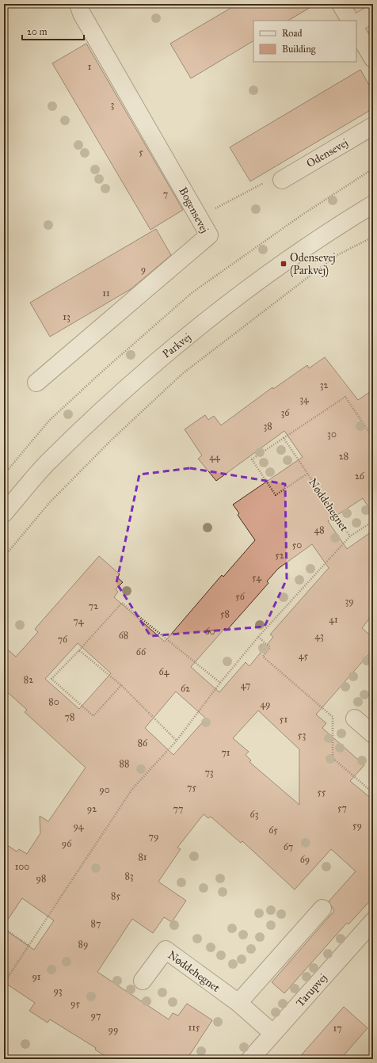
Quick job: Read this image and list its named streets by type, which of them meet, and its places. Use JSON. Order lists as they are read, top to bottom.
{
  "streets": {
    "street": [
      "Odensevej",
      "Bogensevej",
      "Parkvej",
      "Nøddehegnet",
      "Tarupvej"
    ]
  },
  "crossings": [
    ["Nøddehegnet", "Tarupvej"]
  ],
  "places": {
    "transit": ["Odensevej (Parkvej)"]
  },
  "house_numbers": [
    "1",
    "3",
    "5",
    "7",
    "9",
    "11",
    "13",
    "32",
    "34",
    "36",
    "38",
    "30",
    "28",
    "44",
    "26",
    "48",
    "50",
    "52",
    "54",
    "56",
    "39",
    "72",
    "58",
    "41",
    "74",
    "60",
    "68",
    "43",
    "76",
    "66",
    "45",
    "64",
    "82",
    "47",
    "62",
    "80",
    "49",
    "78",
    "51",
    "53",
    "86",
    "71",
    "88",
    "73",
    "75",
    "90",
    "55",
    "57",
    "92",
    "77",
    "63",
    "59",
    "94",
    "65",
    "79",
    "96",
    "67",
    "81",
    "69",
    "100",
    "83",
    "98",
    "85",
    "87",
    "89",
    "91",
    "93",
    "95",
    "97",
    "115",
    "17",
    "99"
  ],
  "legend": ["Road", "Building"],
  "scale_bar": "20 m"
}
